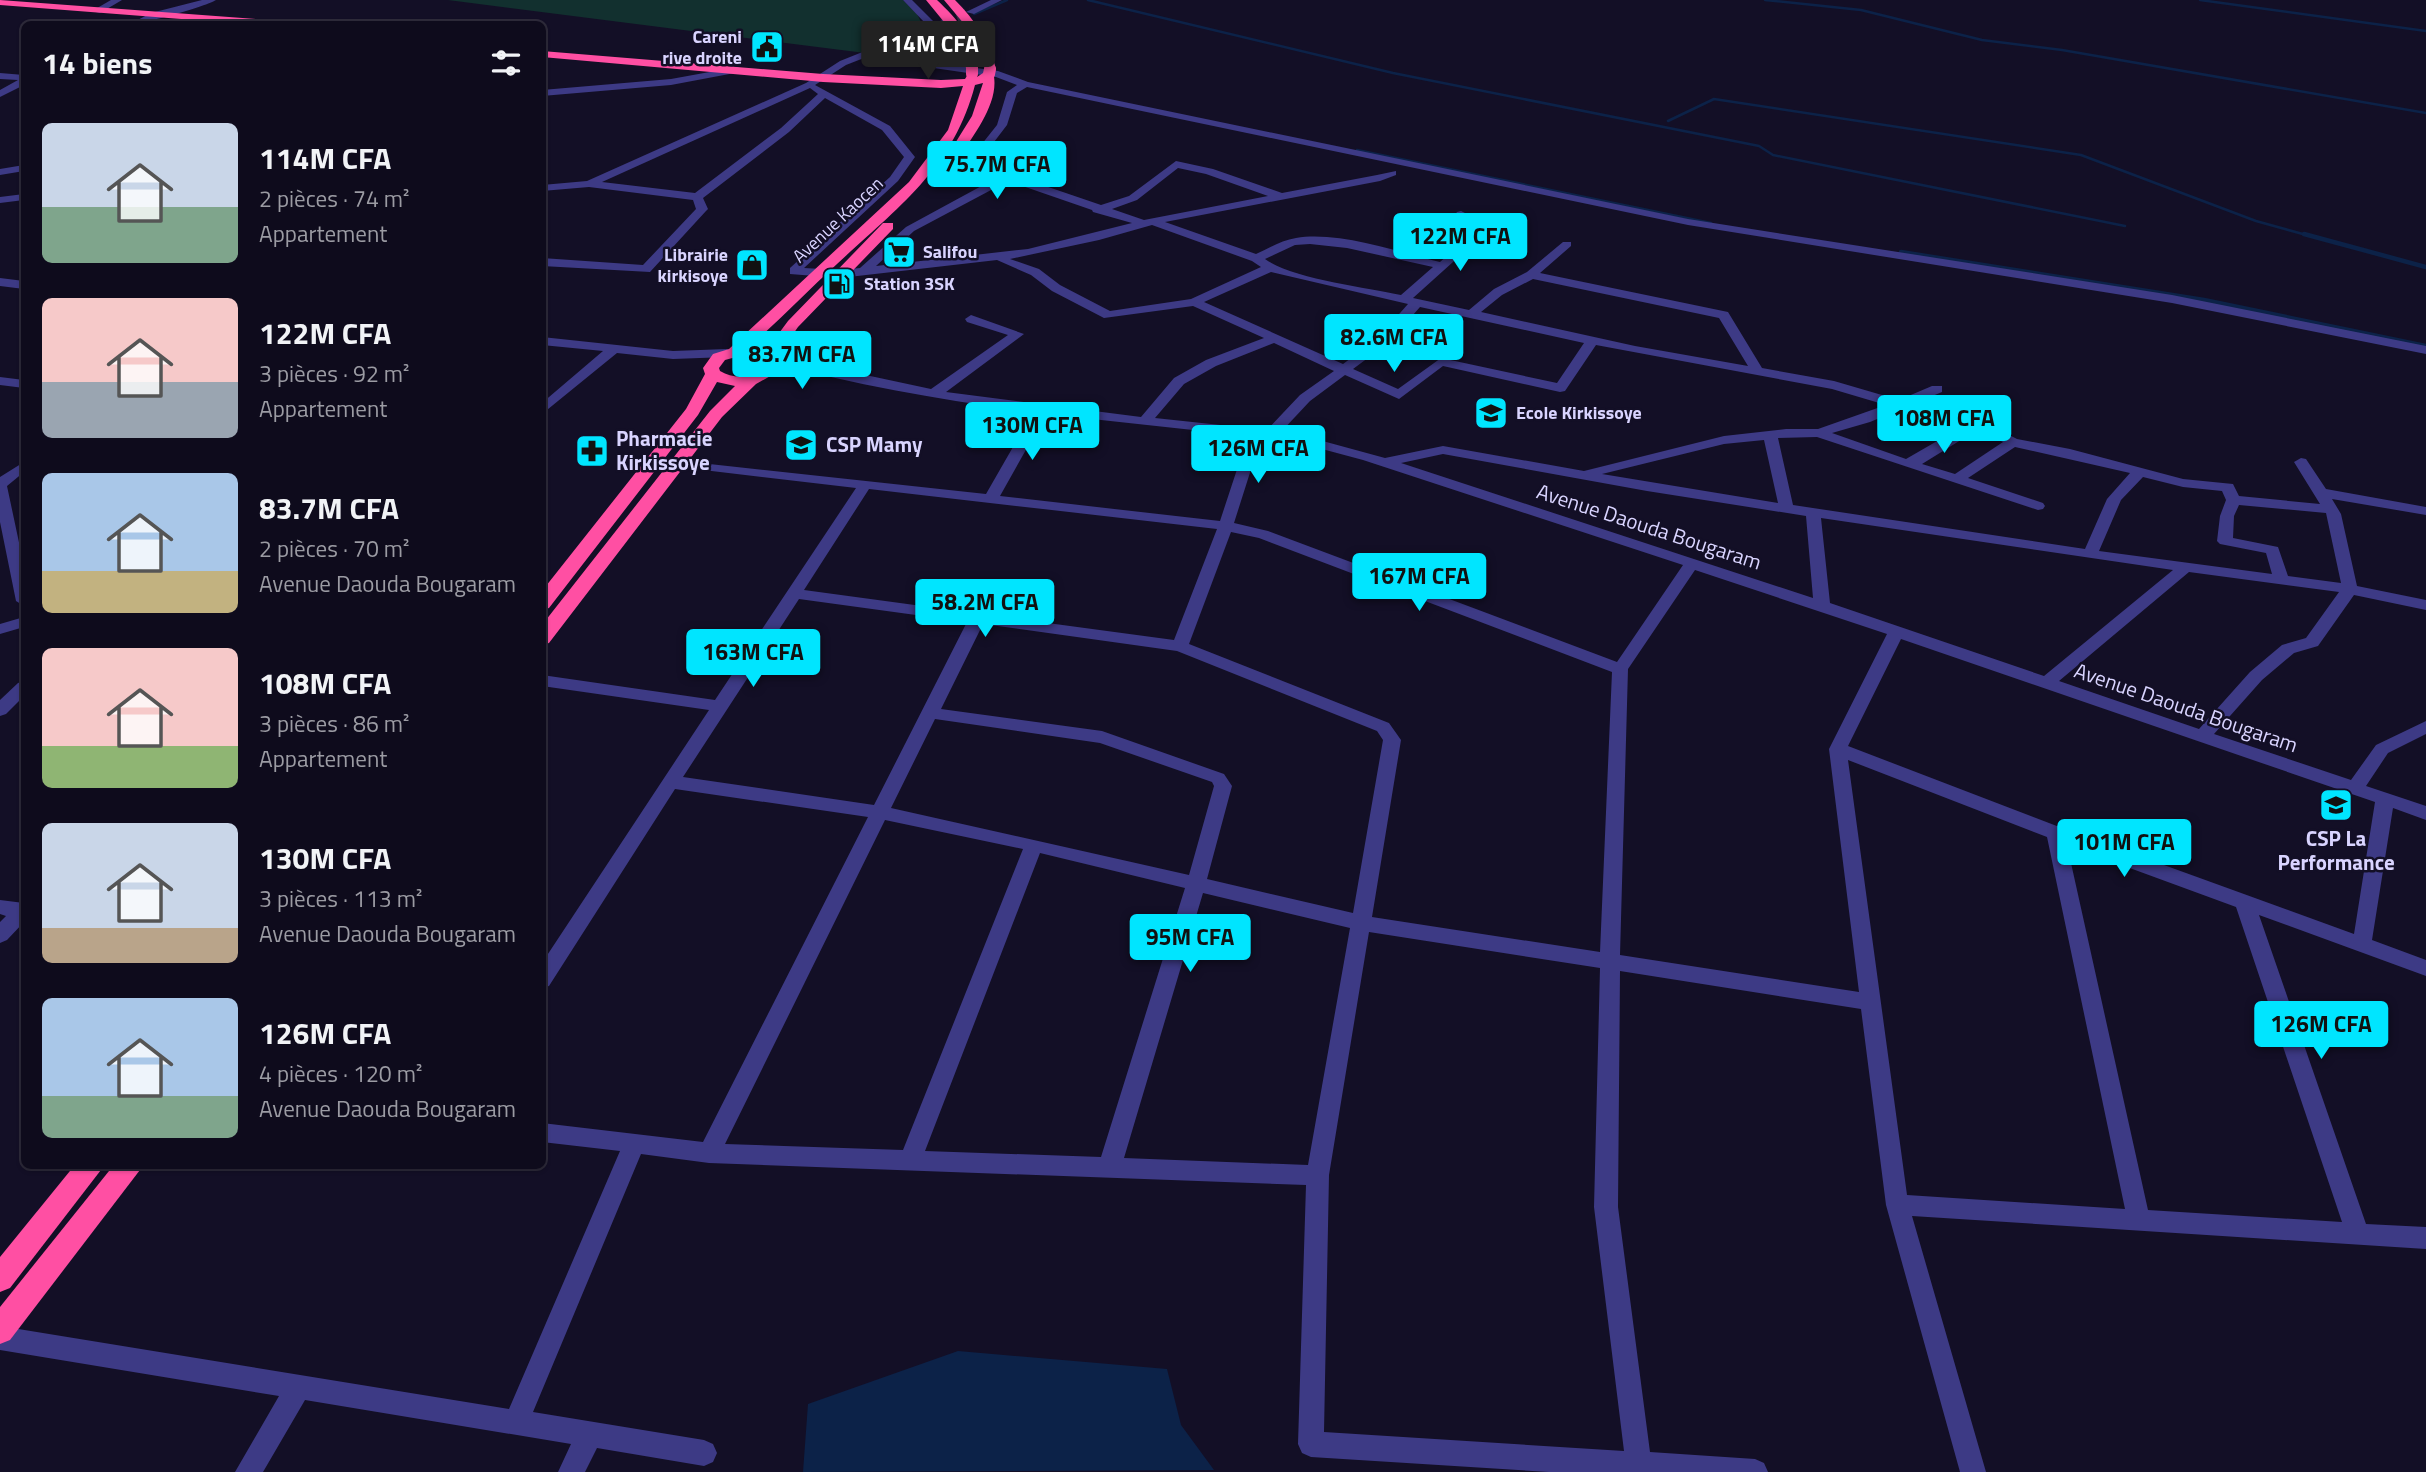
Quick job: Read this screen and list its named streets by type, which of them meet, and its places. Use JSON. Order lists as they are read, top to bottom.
{
  "streets": {
    "highway": ["Avenue Kaocen"],
    "street": ["Avenue Daouda Bougaram"]
  },
  "crossings": [
    ["Avenue Kaocen", "Avenue Daouda Bougaram"]
  ],
  "places": {
    "public building": ["Careni rive droite"],
    "supermarket": ["Salifou"],
    "shop": ["Librairie kirkisoye"],
    "fuel station": ["Station 3SK"],
    "school or university": ["Ecole Kirkissoye", "CSP Mamy", "CSP La Performance"],
    "pharmacy": ["Pharmacie Kirkissoye"]
  },
  "page": {
    "price": [
      "114M CFA",
      "75.7M CFA",
      "122M CFA",
      "82.6M CFA",
      "83.7M CFA",
      "108M CFA",
      "130M CFA",
      "126M CFA",
      "167M CFA",
      "58.2M CFA",
      "163M CFA",
      "101M CFA",
      "95M CFA",
      "126M CFA"
    ],
    "heading": "14 biens",
    "list": [
      {
        "name": "114M CFA",
        "note": "2 pièces · 74 m² · Appartement"
      },
      {
        "name": "122M CFA",
        "note": "3 pièces · 92 m² · Appartement"
      },
      {
        "name": "83.7M CFA",
        "note": "2 pièces · 70 m² · Avenue Daouda Bougaram"
      },
      {
        "name": "108M CFA",
        "note": "3 pièces · 86 m² · Appartement"
      },
      {
        "name": "130M CFA",
        "note": "3 pièces · 113 m² · Avenue Daouda Bougaram"
      },
      {
        "name": "126M CFA",
        "note": "4 pièces · 120 m² · Avenue Daouda Bougaram"
      }
    ]
  }
}
